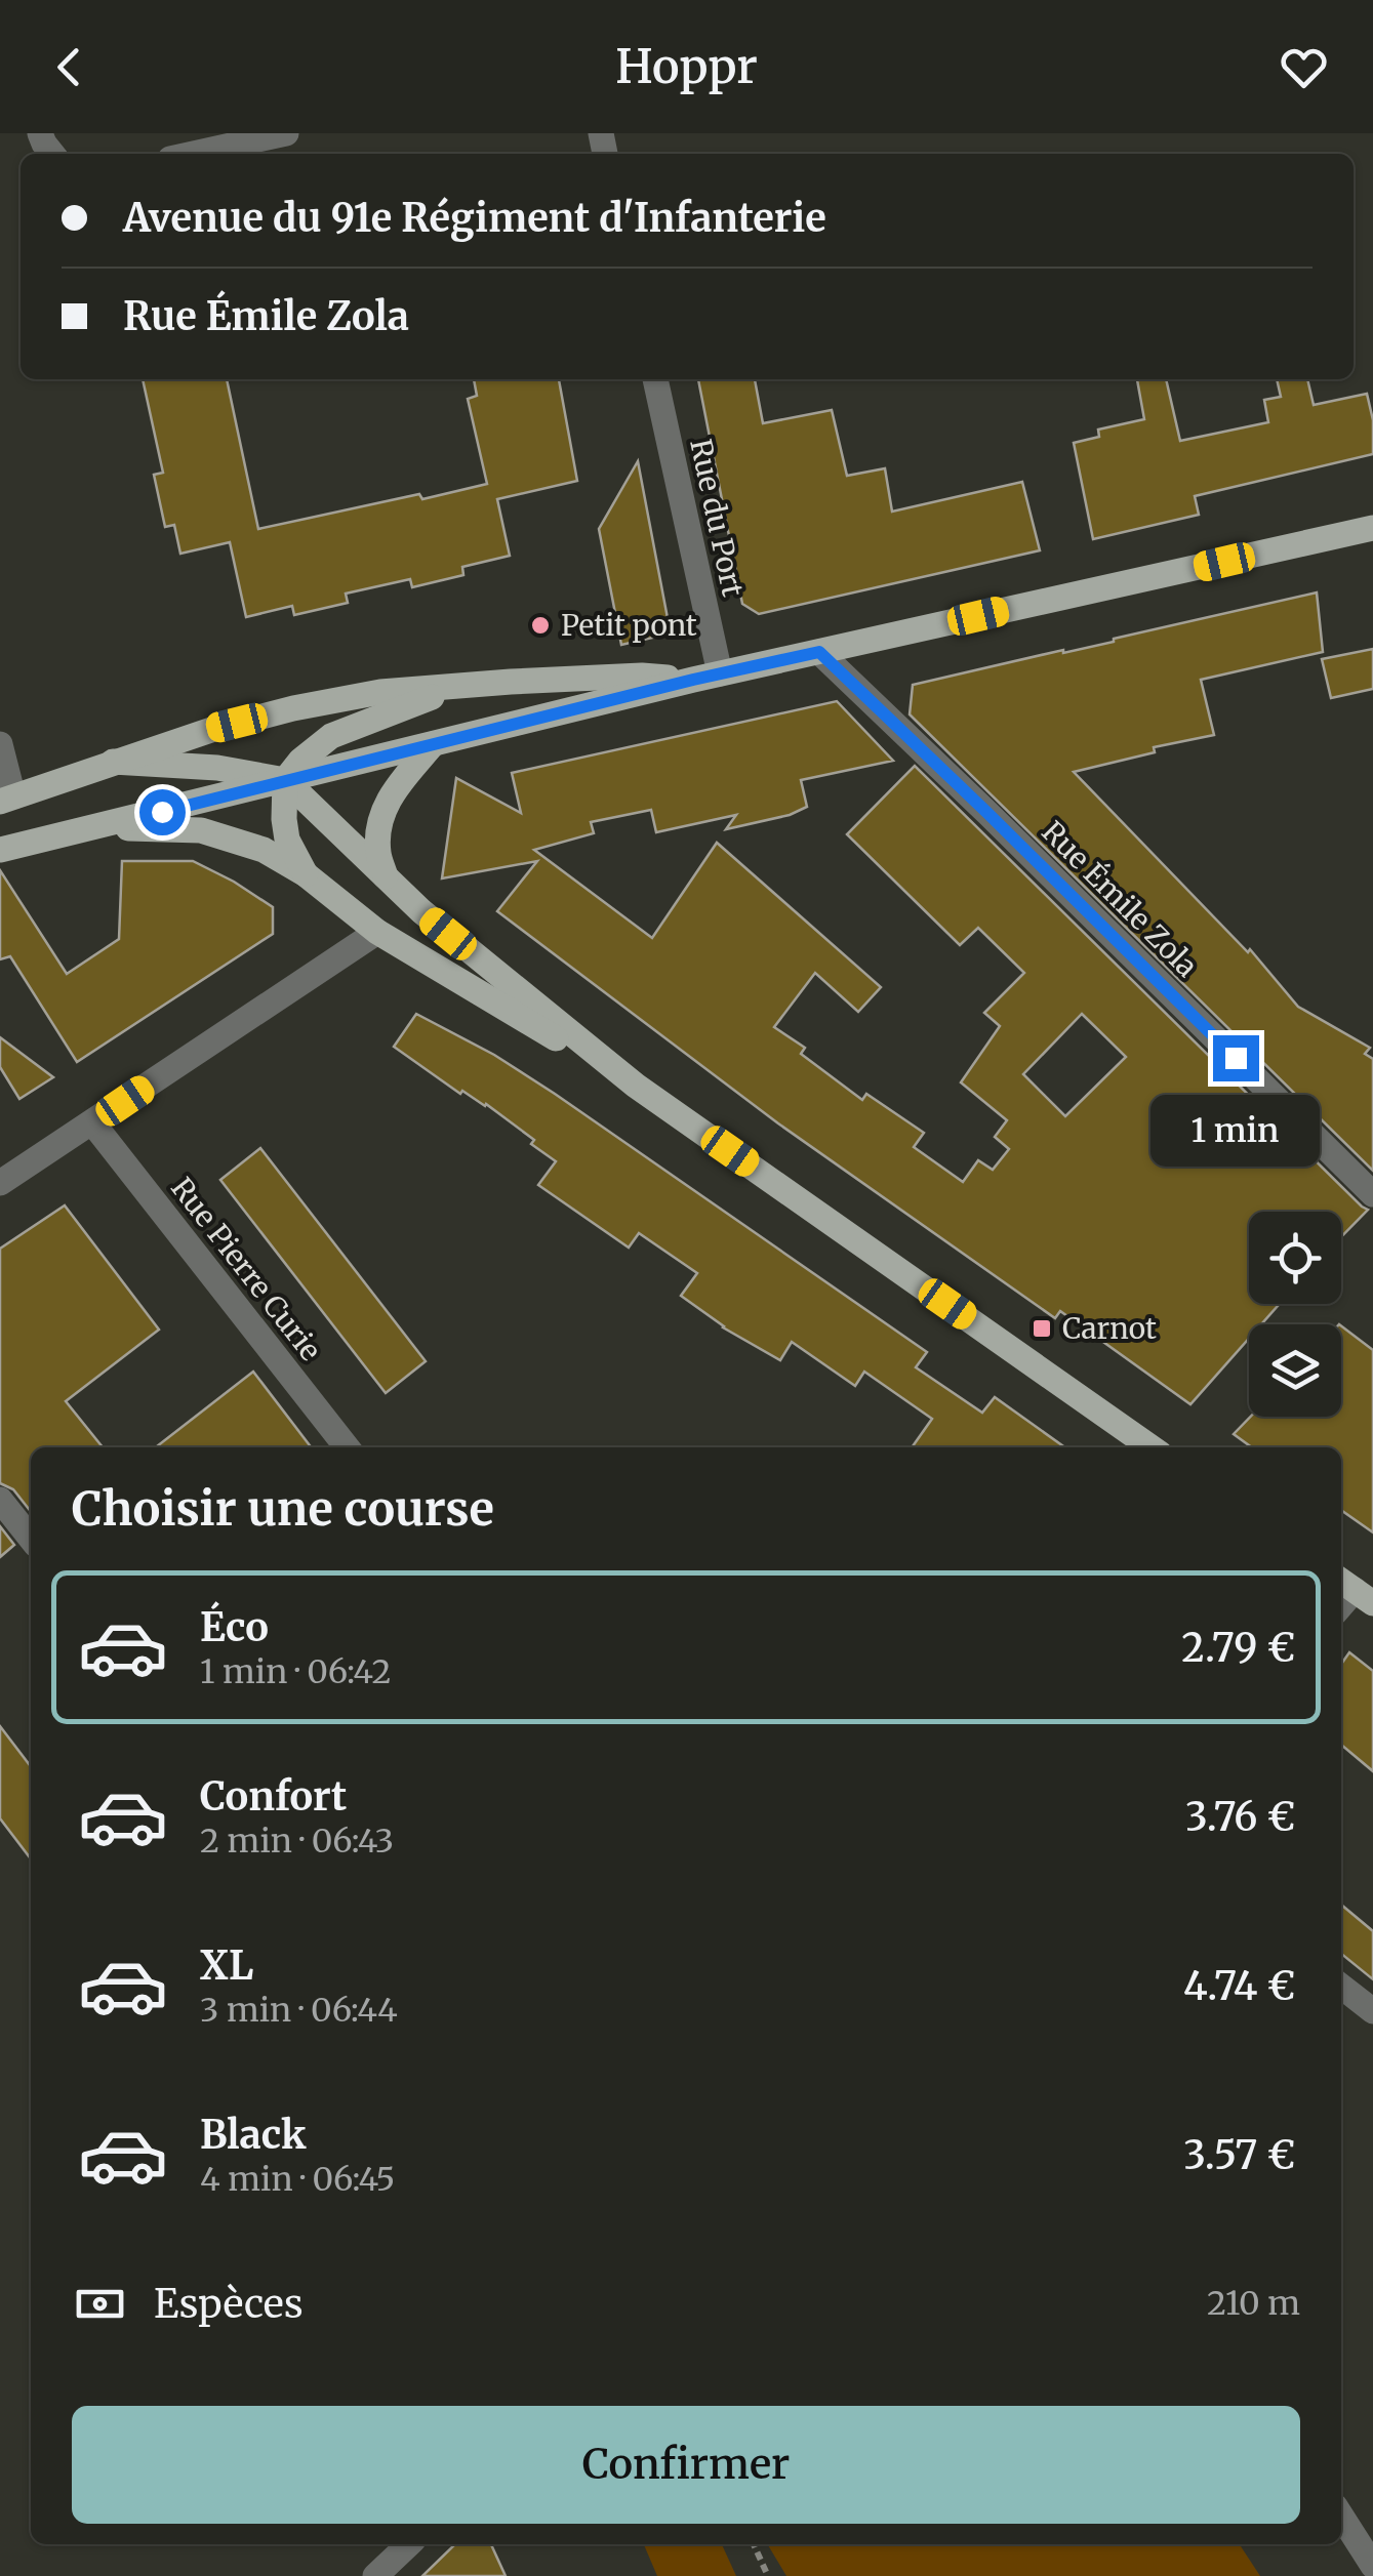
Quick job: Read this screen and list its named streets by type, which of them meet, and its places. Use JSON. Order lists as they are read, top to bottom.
{
  "streets": {
    "street": ["Rue du Port", "Rue Émile Zola", "Rue Pierre Curie"]
  },
  "places": {
    "other": ["Petit pont"],
    "transit": ["Carnot"]
  },
  "page": {
    "header": "Hoppr",
    "banner": ["Avenue du 91e Régiment d'Infanterie", "Rue Émile Zola"],
    "bubble": "1 min",
    "heading": "Choisir une course",
    "list": [
      {
        "name": "Éco",
        "note": "1 min · 06:42",
        "value": "2.79 €"
      },
      {
        "name": "Confort",
        "note": "2 min · 06:43",
        "value": "3.76 €"
      },
      {
        "name": "XL",
        "note": "3 min · 06:44",
        "value": "4.74 €"
      },
      {
        "name": "Black",
        "note": "4 min · 06:45",
        "value": "3.57 €"
      }
    ],
    "pay": ["Espèces", "210 m"],
    "buttons": "Confirmer"
  }
}
